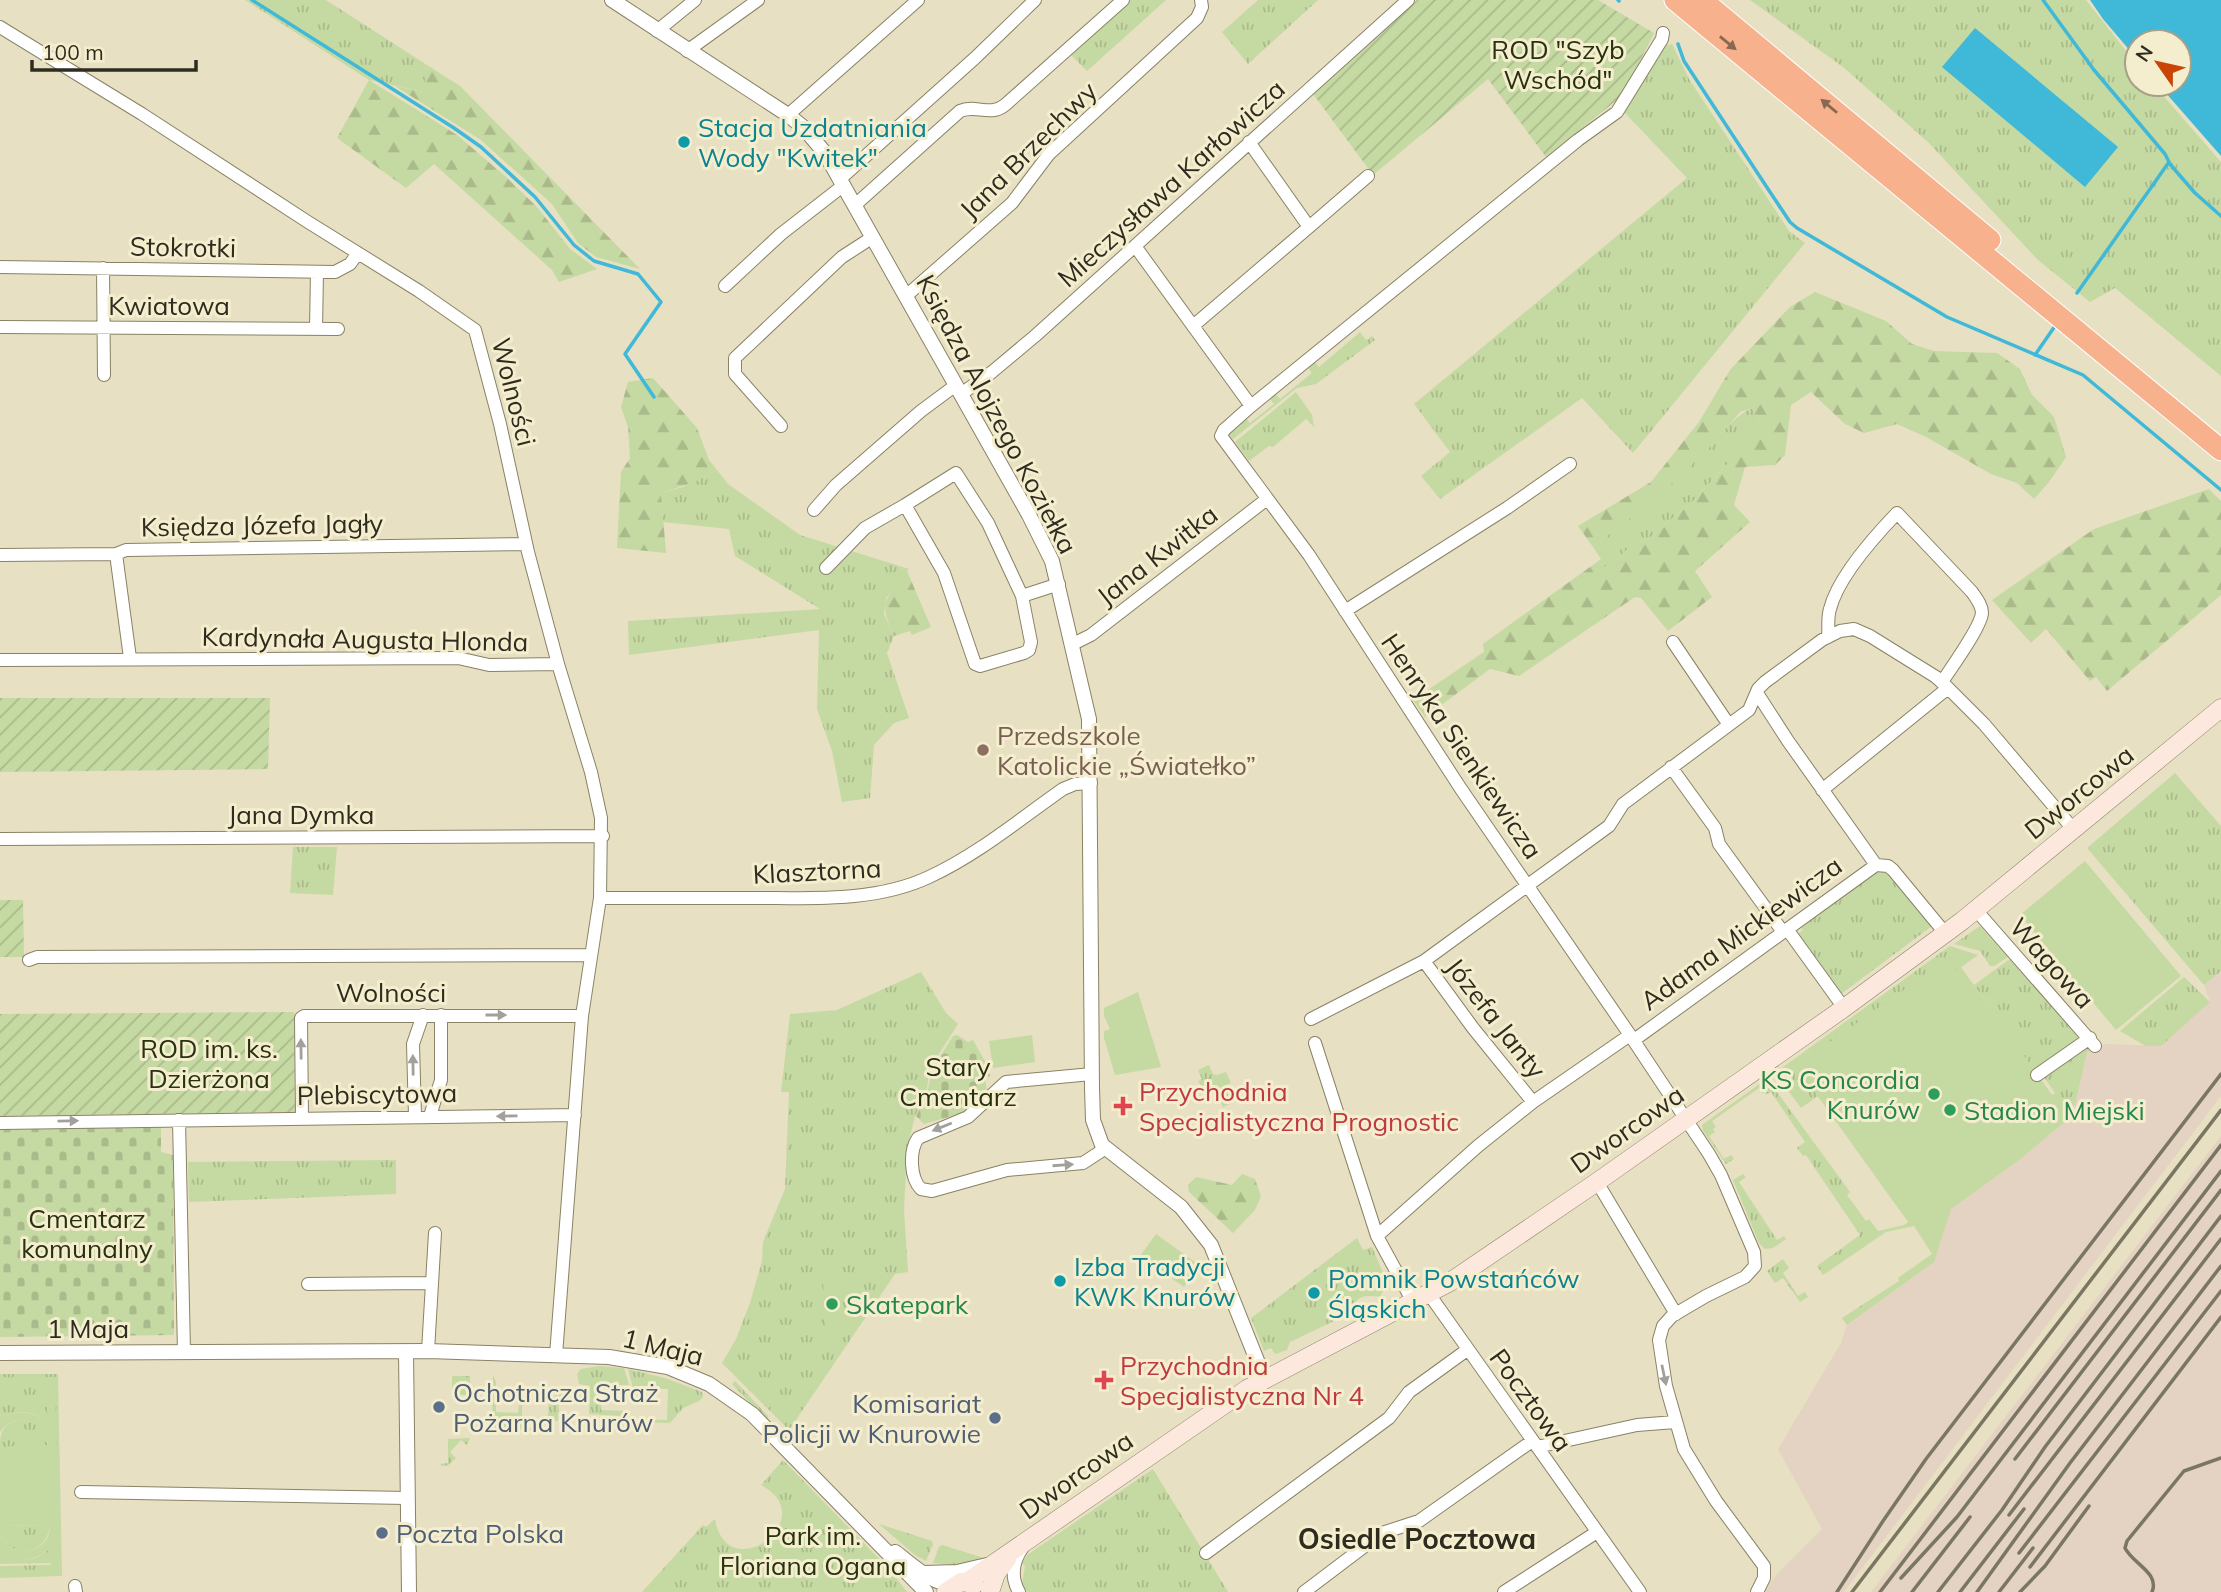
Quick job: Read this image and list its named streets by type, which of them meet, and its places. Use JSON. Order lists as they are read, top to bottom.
{
  "streets": {
    "main road": ["Dworcowa"],
    "street": [
      "Jana Brzechwy",
      "Mieczysława Karłowicza",
      "Stokrotki",
      "Kwiatowa",
      "Wolności",
      "Księdza Alojzego Koziełka",
      "Księdza Józefa Jagły",
      "Jana Kwitka",
      "Kardynała Augusta Hlonda",
      "Henryka Sienkiewicza",
      "Jana Dymka",
      "Klasztorna",
      "Adama Mickiewicza",
      "Wagowa",
      "Józefa Janty",
      "Plebiscytowa",
      "1 Maja",
      "Pocztowa"
    ]
  },
  "crossings": [
    ["Jana Brzechwy", "Księdza Alojzego Koziełka"],
    ["Mieczysława Karłowicza", "Księdza Alojzego Koziełka"],
    ["Stokrotki", "Wolności"],
    ["Wolności", "Księdza Józefa Jagły"],
    ["Wolności", "Kardynała Augusta Hlonda"],
    ["Wolności", "Jana Dymka"],
    ["Wolności", "Klasztorna"],
    ["Wolności", "Plebiscytowa"],
    ["Wolności", "1 Maja"],
    ["Księdza Alojzego Koziełka", "Jana Kwitka"],
    ["Księdza Alojzego Koziełka", "Klasztorna"],
    ["Jana Kwitka", "Henryka Sienkiewicza"],
    ["Henryka Sienkiewicza", "Dworcowa"],
    ["Henryka Sienkiewicza", "Adama Mickiewicza"],
    ["Dworcowa", "Wagowa"],
    ["Dworcowa", "1 Maja"],
    ["Dworcowa", "Pocztowa"],
    ["Adama Mickiewicza", "Józefa Janty"]
  ],
  "districts": ["Osiedle Pocztowa"],
  "parks": [
    "ROD \"Szyb Wschód\"",
    "ROD im. ks. Dzierżona",
    "Stary Cmentarz",
    "Cmentarz komunalny",
    "Park im. Floriana Ogana"
  ],
  "places": {
    "other": [
      "Stacja Uzdatniania Wody \"Kwitek\"",
      "Przedszkole Katolickie „Światełko”",
      "KS Concordia Knurów",
      "Stadion Miejski",
      "Izba Tradycji KWK Knurów",
      "Pomnik Powstańców Śląskich",
      "Skatepark",
      "Ochotnicza Straż Pożarna Knurów",
      "Komisariat Policji w Knurowie",
      "Poczta Polska"
    ],
    "health": ["Przychodnia Specjalistyczna Prognostic", "Przychodnia Specjalistyczna Nr 4"]
  },
  "scale_bar": "100 m",
  "north": "top left"
}
